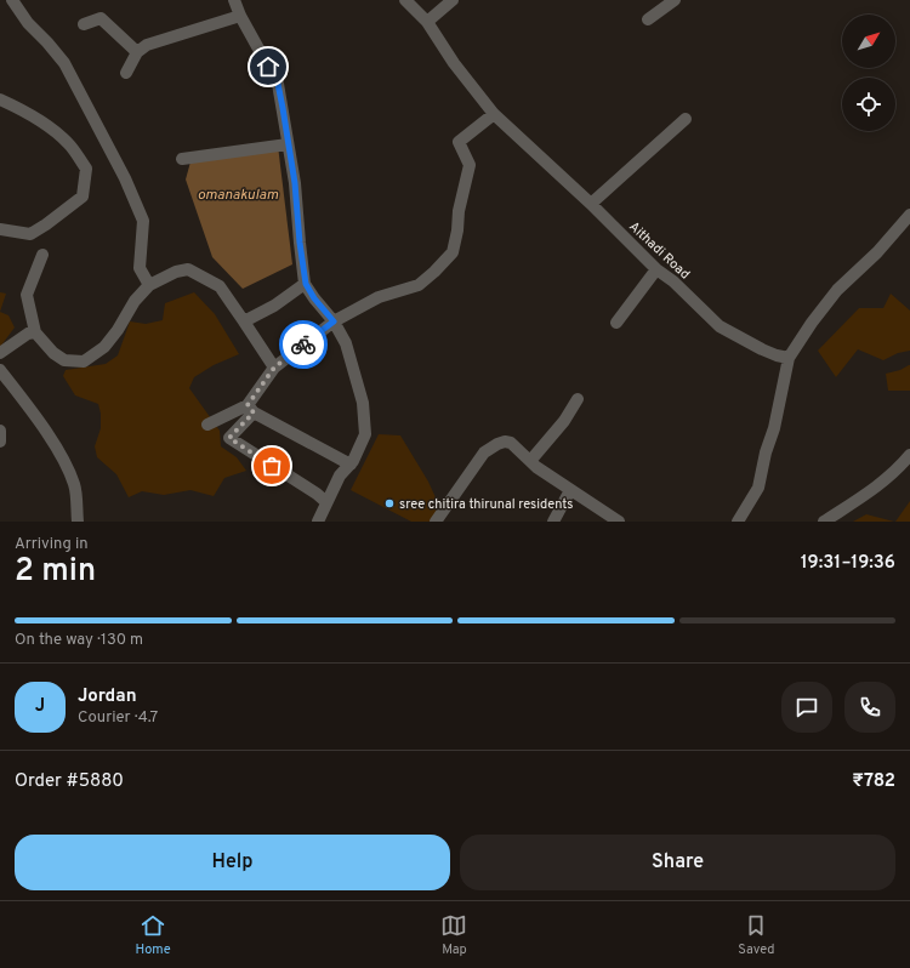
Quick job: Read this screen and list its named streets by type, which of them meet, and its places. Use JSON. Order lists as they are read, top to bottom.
{
  "streets": {
    "street": ["Aithadi Road"]
  },
  "water": ["omanakulam"],
  "places": ["sree chitira thirunal residents"],
  "north": "top right",
  "page": {
    "heading": ["2 min", "Arriving in", "19:31–19:36"],
    "panel": [
      "Jordan",
      "Courier · 4.7",
      "Order #5880",
      "₹782"
    ],
    "bar": "On the way · 130 m",
    "round": "J",
    "buttons": ["Help", "Share"],
    "tabs": ["Home", "Map", "Saved"]
  }
}
